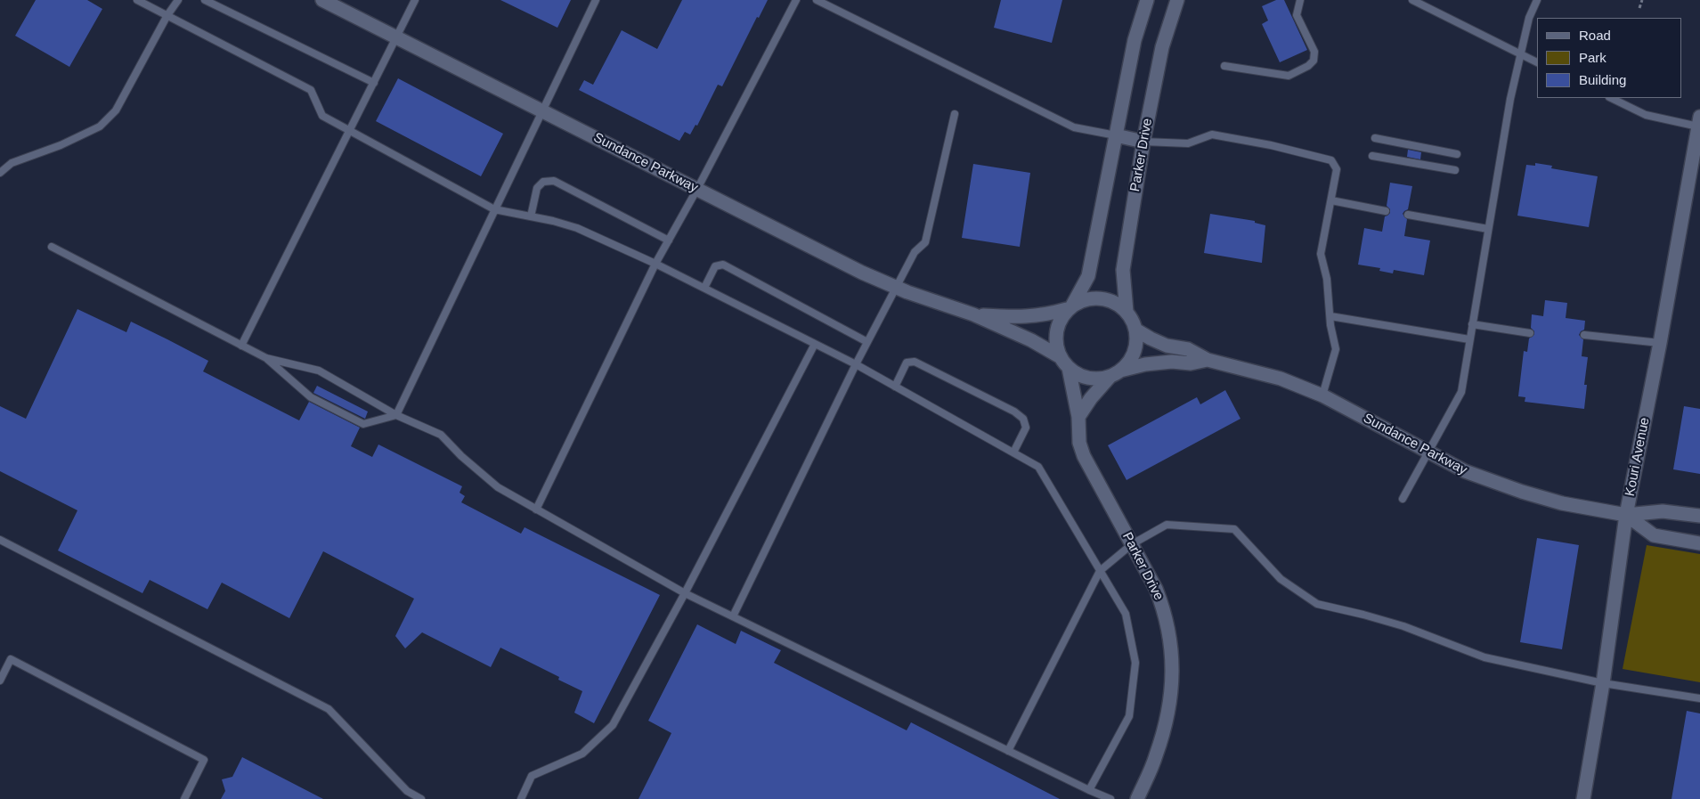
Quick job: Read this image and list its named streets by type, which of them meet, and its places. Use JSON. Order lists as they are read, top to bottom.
{
  "streets": {
    "street": ["Parker Drive", "Sundance Parkway", "Kouri Avenue"]
  },
  "crossings": [
    ["Parker Drive", "Sundance Parkway"],
    ["Sundance Parkway", "Kouri Avenue"]
  ],
  "legend": ["Road", "Park", "Building"]
}
